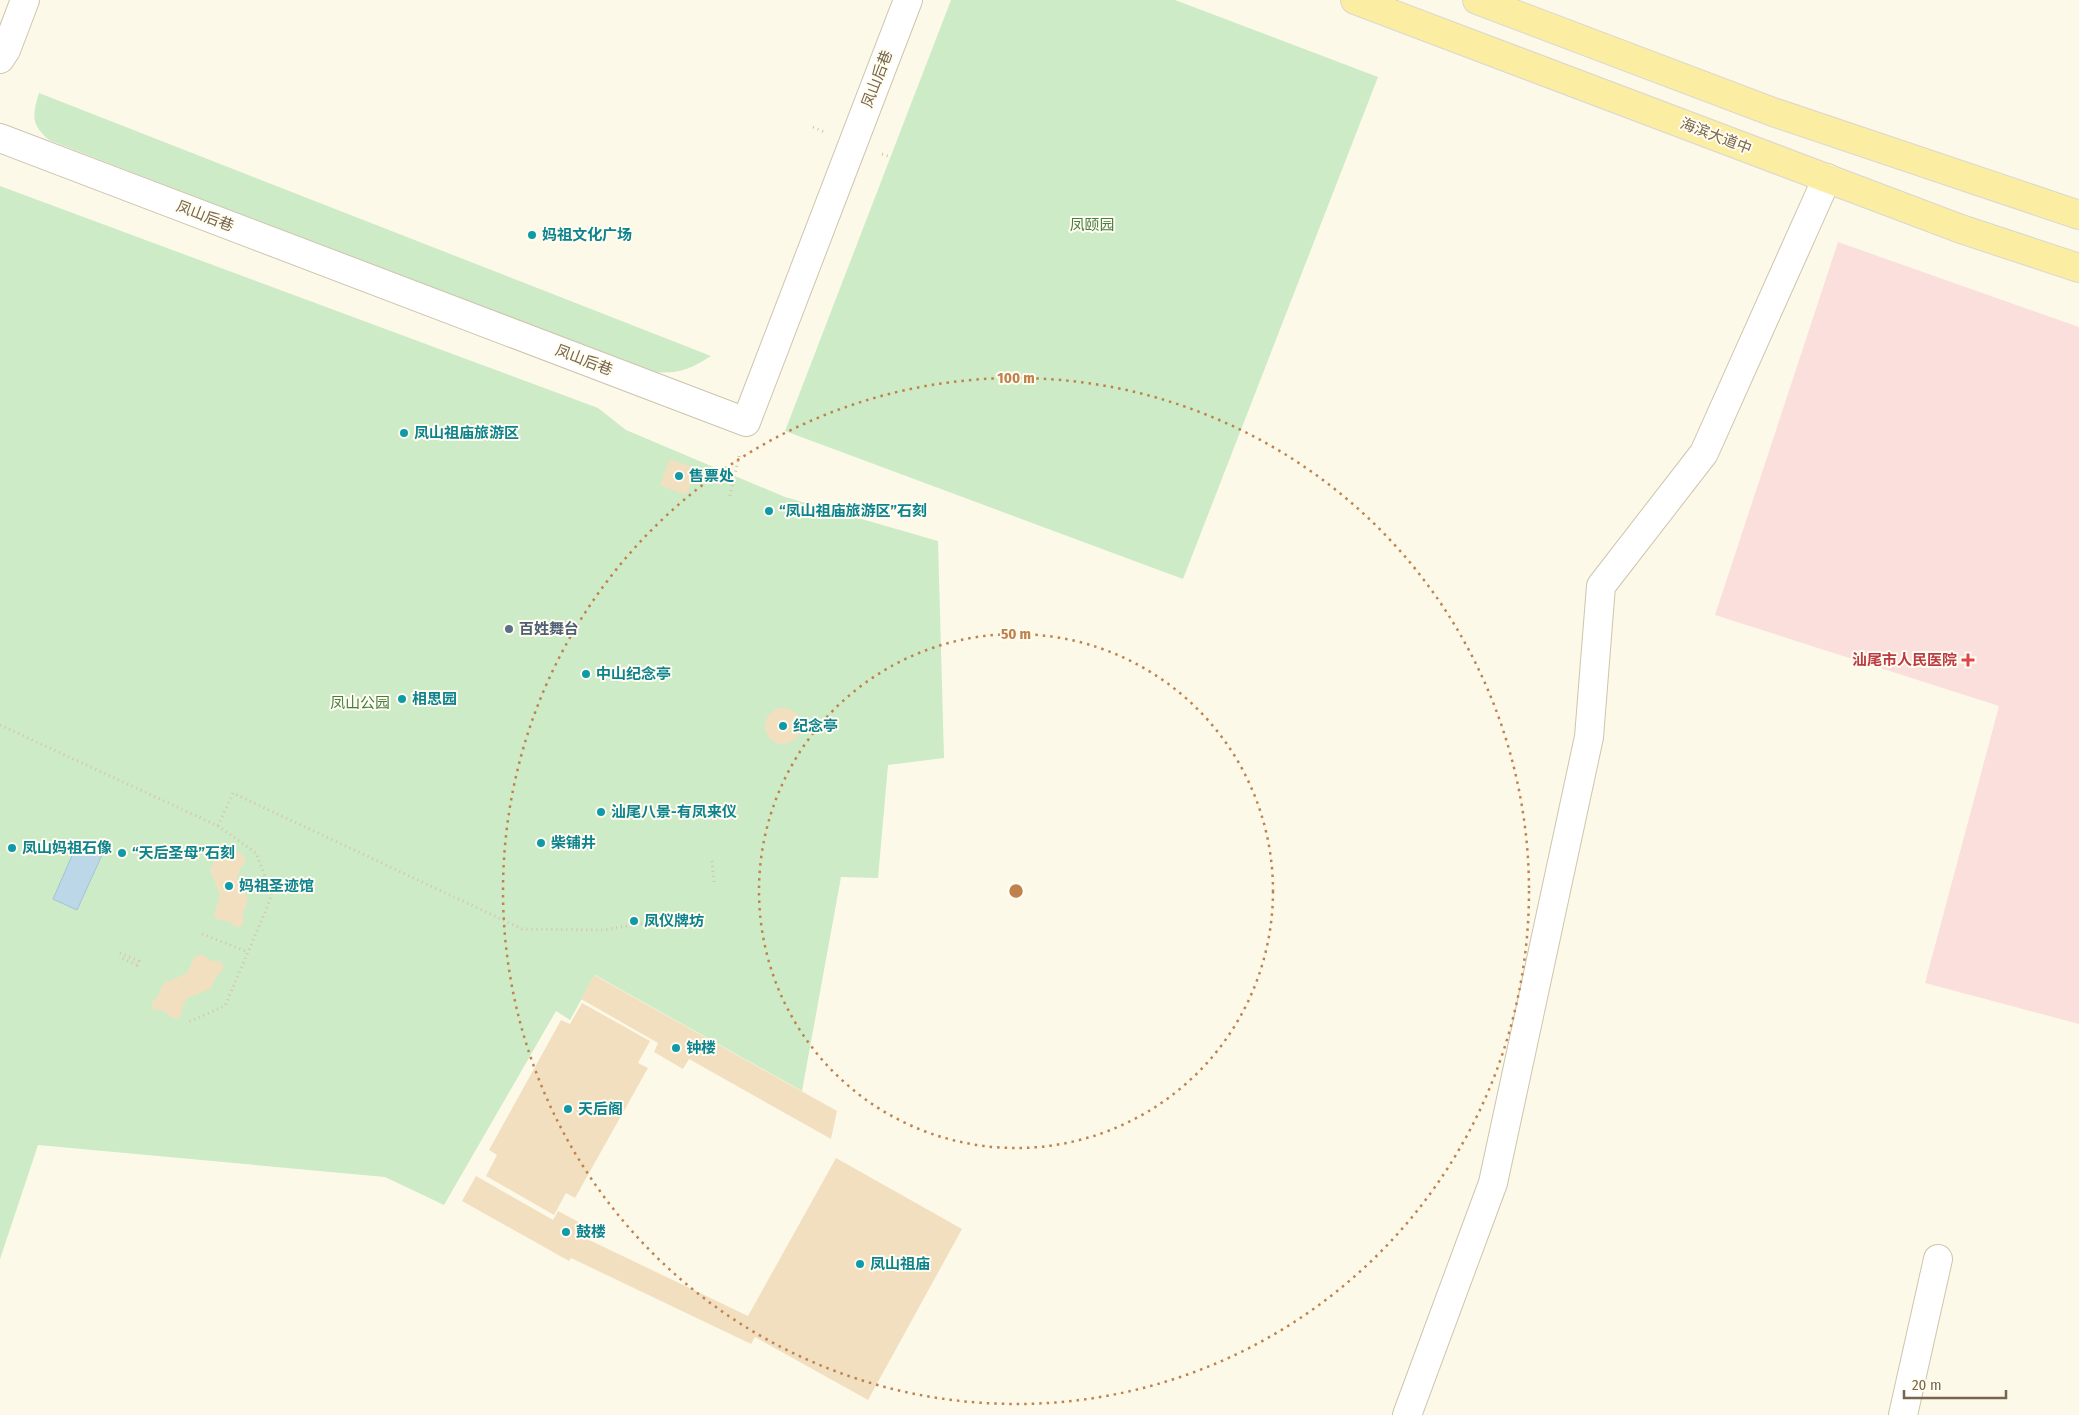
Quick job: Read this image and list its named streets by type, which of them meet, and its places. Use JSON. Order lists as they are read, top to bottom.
{
  "streets": {
    "main road": ["海滨大道中"],
    "street": ["凤山后巷"]
  },
  "parks": ["凤颐园", "凤山公园"],
  "places": {
    "other": [
      "妈祖文化广场",
      "凤山祖庙旅游区",
      "售票处",
      "“凤山祖庙旅游区”石刻",
      "百姓舞台",
      "中山纪念亭",
      "相思园",
      "纪念亭",
      "汕尾八景-有凤来仪",
      "柴铺井",
      "凤山妈祖石像",
      "“天后圣母”石刻",
      "妈祖圣迹馆",
      "凤仪牌坊",
      "钟楼",
      "天后阁",
      "鼓楼",
      "凤山祖庙"
    ],
    "health": ["汕尾市人民医院"]
  },
  "scale_bar": "20 m",
  "rings": ["100 m", "50 m"]
}
